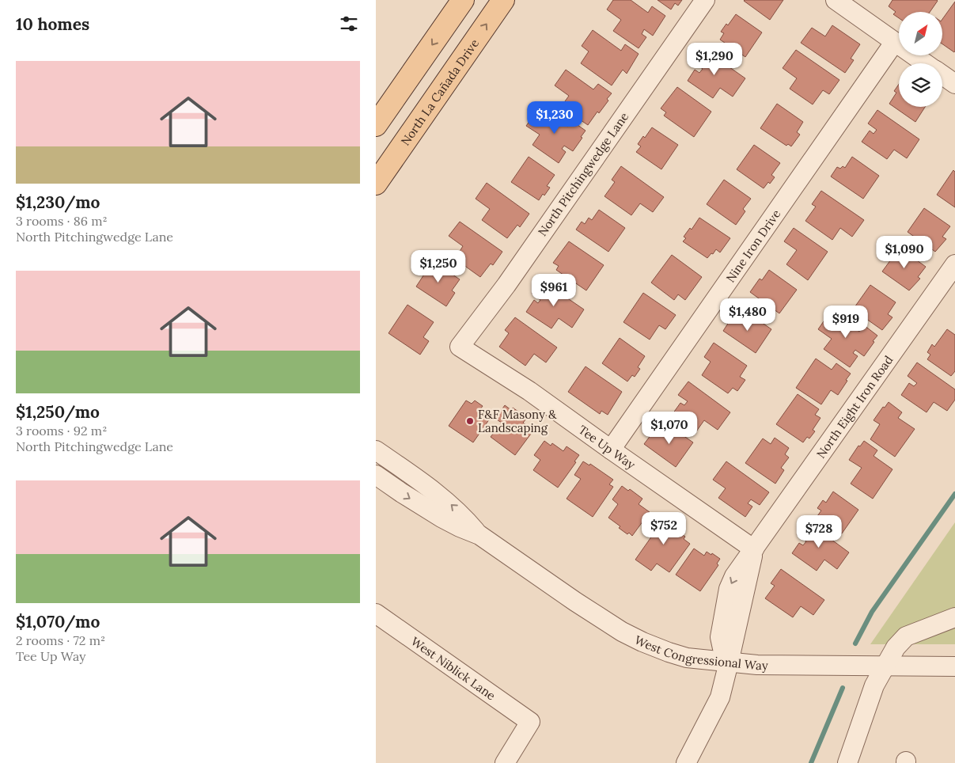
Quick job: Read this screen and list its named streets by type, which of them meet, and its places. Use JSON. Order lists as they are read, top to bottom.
{
  "streets": {
    "main road": ["North La Cañada Drive"],
    "street": [
      "North Pitchingwedge Lane",
      "Nine Iron Drive",
      "North Eight Iron Road",
      "Tee Up Way",
      "West Congressional Way",
      "West Niblick Lane"
    ]
  },
  "crossings": [
    ["North Pitchingwedge Lane", "Tee Up Way"],
    ["Nine Iron Drive", "Tee Up Way"],
    ["North Eight Iron Road", "Tee Up Way"],
    ["North Eight Iron Road", "West Congressional Way"]
  ],
  "places": ["F&F Masony & Landscaping"],
  "north": "top right",
  "page": {
    "heading": "10 homes",
    "price": [
      "$1,290",
      "$1,230",
      "$1,090",
      "$1,250",
      "$961",
      "$1,480",
      "$919",
      "$1,070",
      "$752",
      "$728"
    ],
    "list": [
      {
        "name": "$1,230/mo",
        "note": "3 rooms · 86 m² · North Pitchingwedge Lane"
      },
      {
        "name": "$1,250/mo",
        "note": "3 rooms · 92 m² · North Pitchingwedge Lane"
      },
      {
        "name": "$1,070/mo",
        "note": "2 rooms · 72 m² · Tee Up Way"
      }
    ]
  }
}
